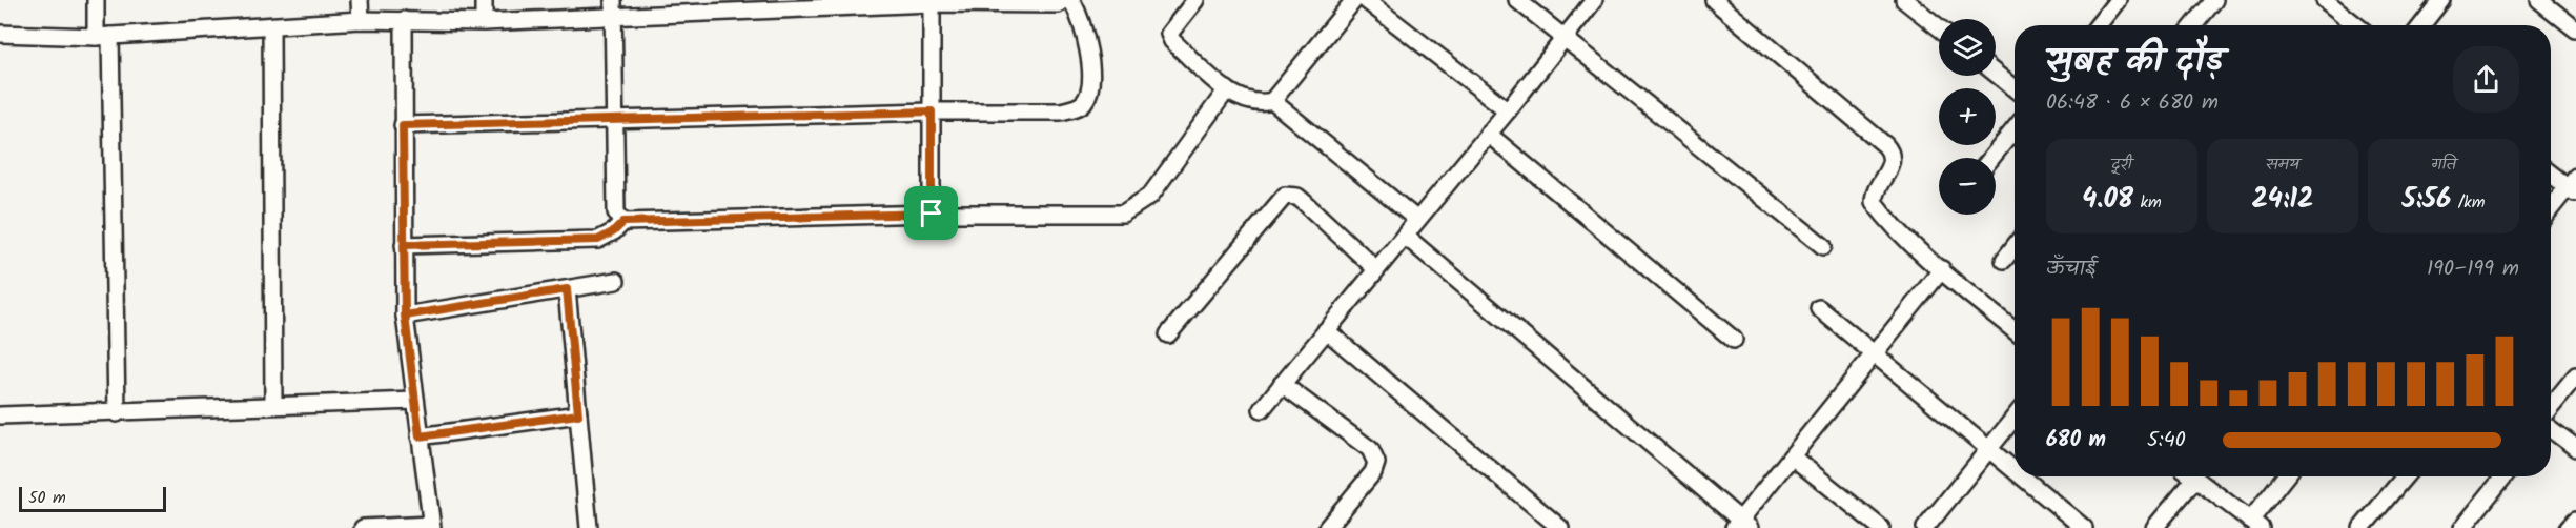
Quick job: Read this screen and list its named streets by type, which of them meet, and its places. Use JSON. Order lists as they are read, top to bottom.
{
  "scale_bar": "50 m",
  "page": {
    "map_buttons": ["+", "−"],
    "heading": ["सुबह की दौड़", "06:48 · 6 × 680 m"],
    "stats": [
      ["दूरी", "4.08 km"],
      ["समय", "24:12"],
      ["गति", "5:56 /km"]
    ],
    "chart": ["ऊँचाई", "190–199 m"],
    "list": [
      {
        "name": "680 m",
        "note": "5:40"
      }
    ],
    "scale": "50 m"
  }
}
